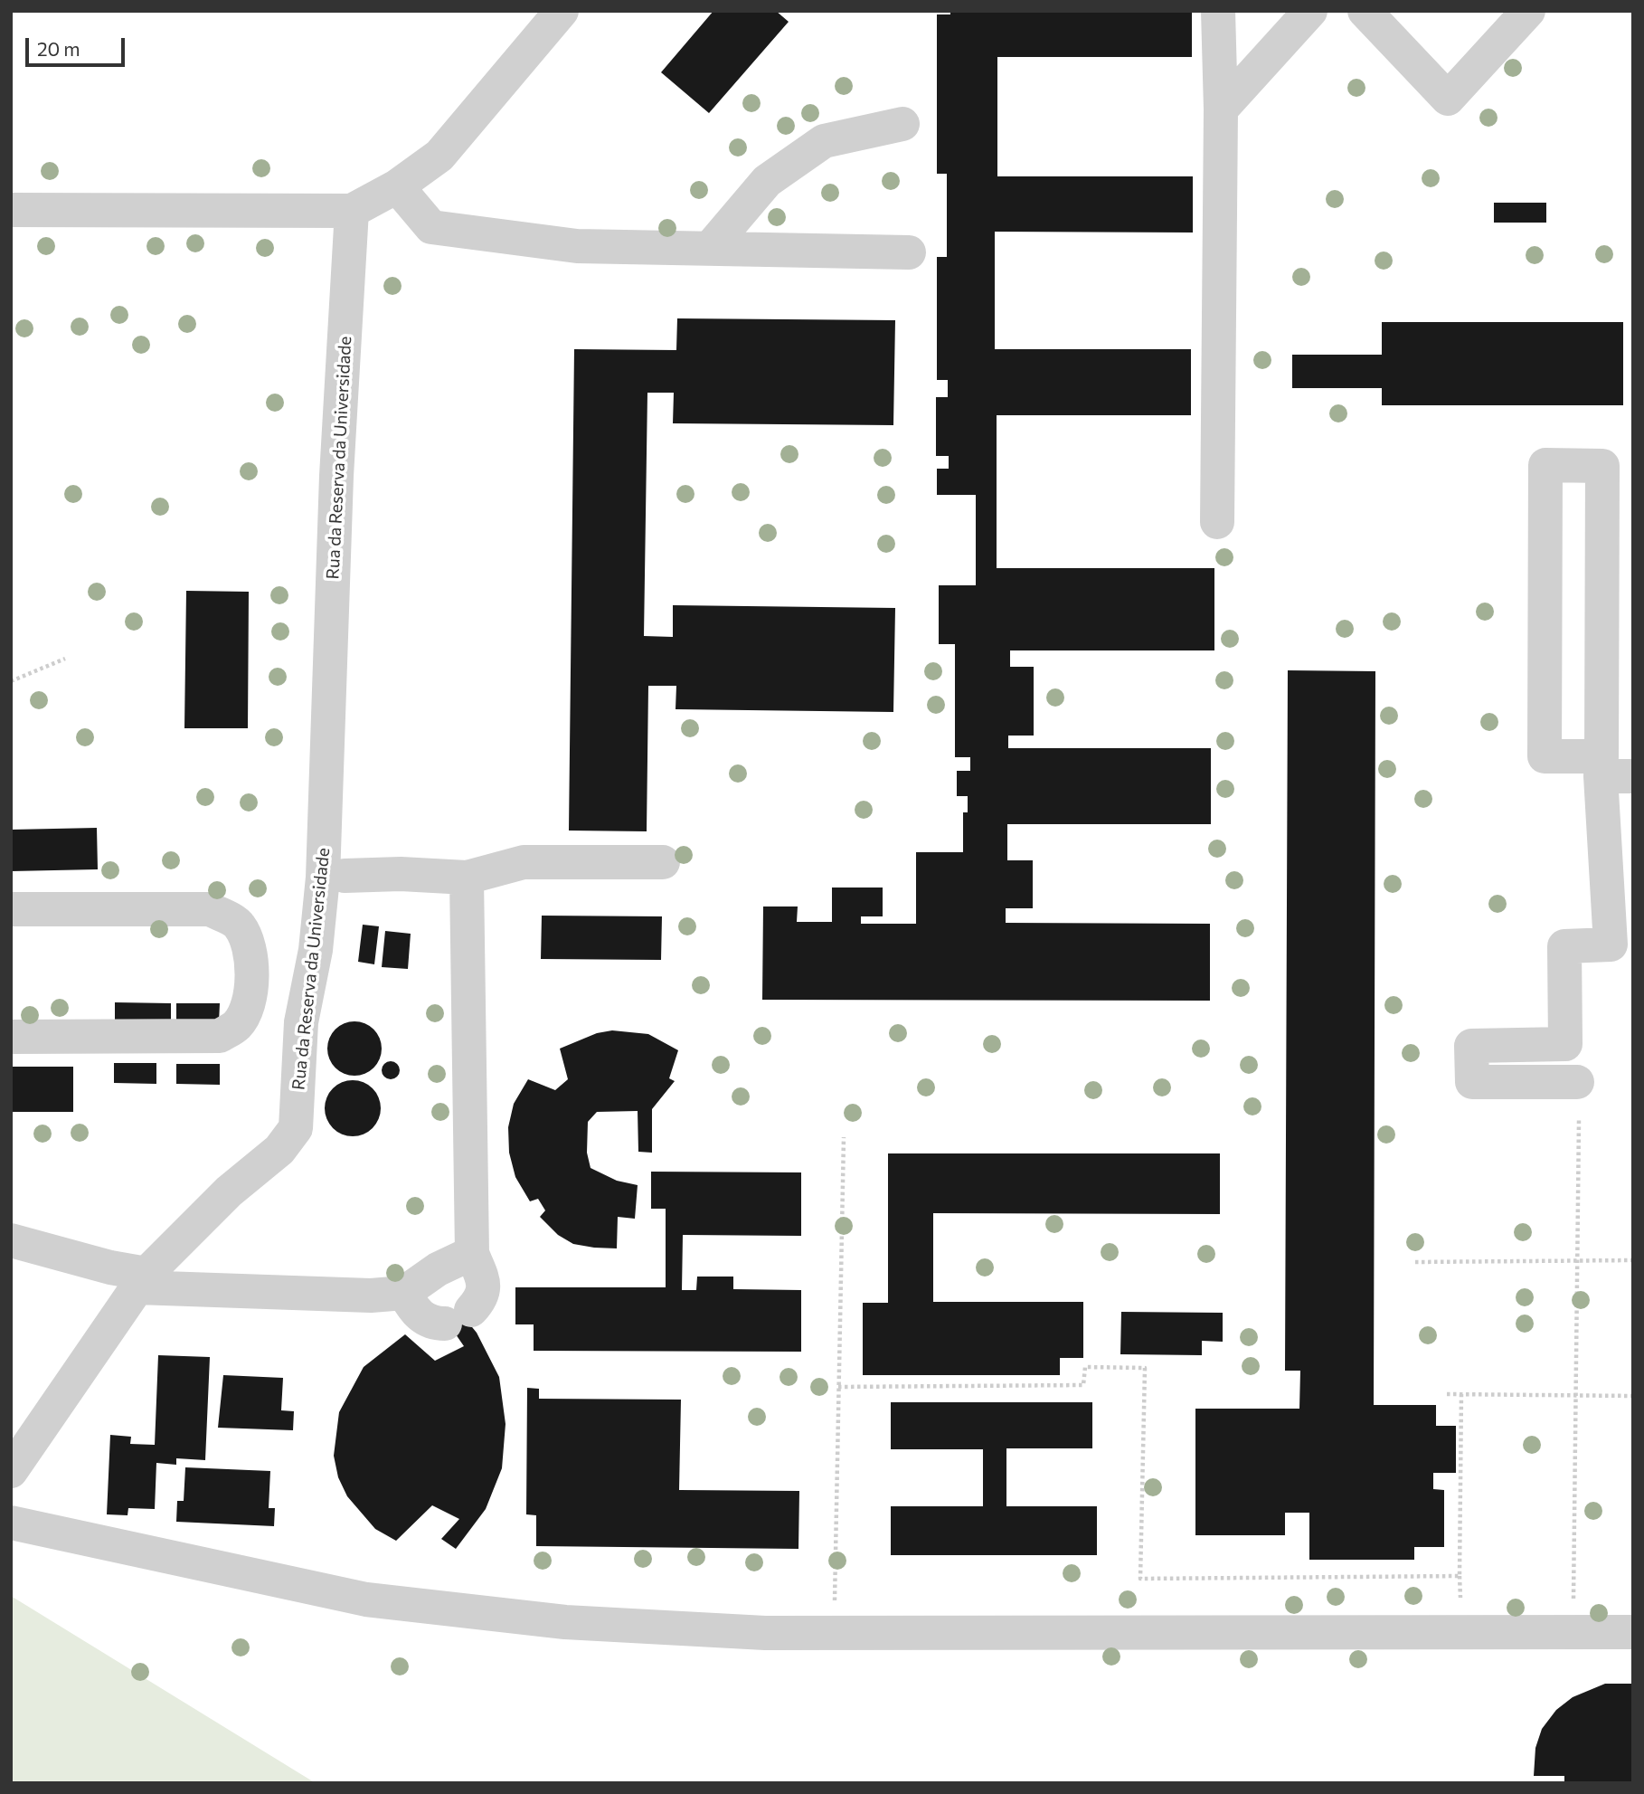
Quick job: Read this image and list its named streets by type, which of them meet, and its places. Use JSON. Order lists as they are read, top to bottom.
{
  "streets": {
    "lane": ["Rua da Reserva da Universidade"]
  },
  "scale_bar": "20 m"
}
